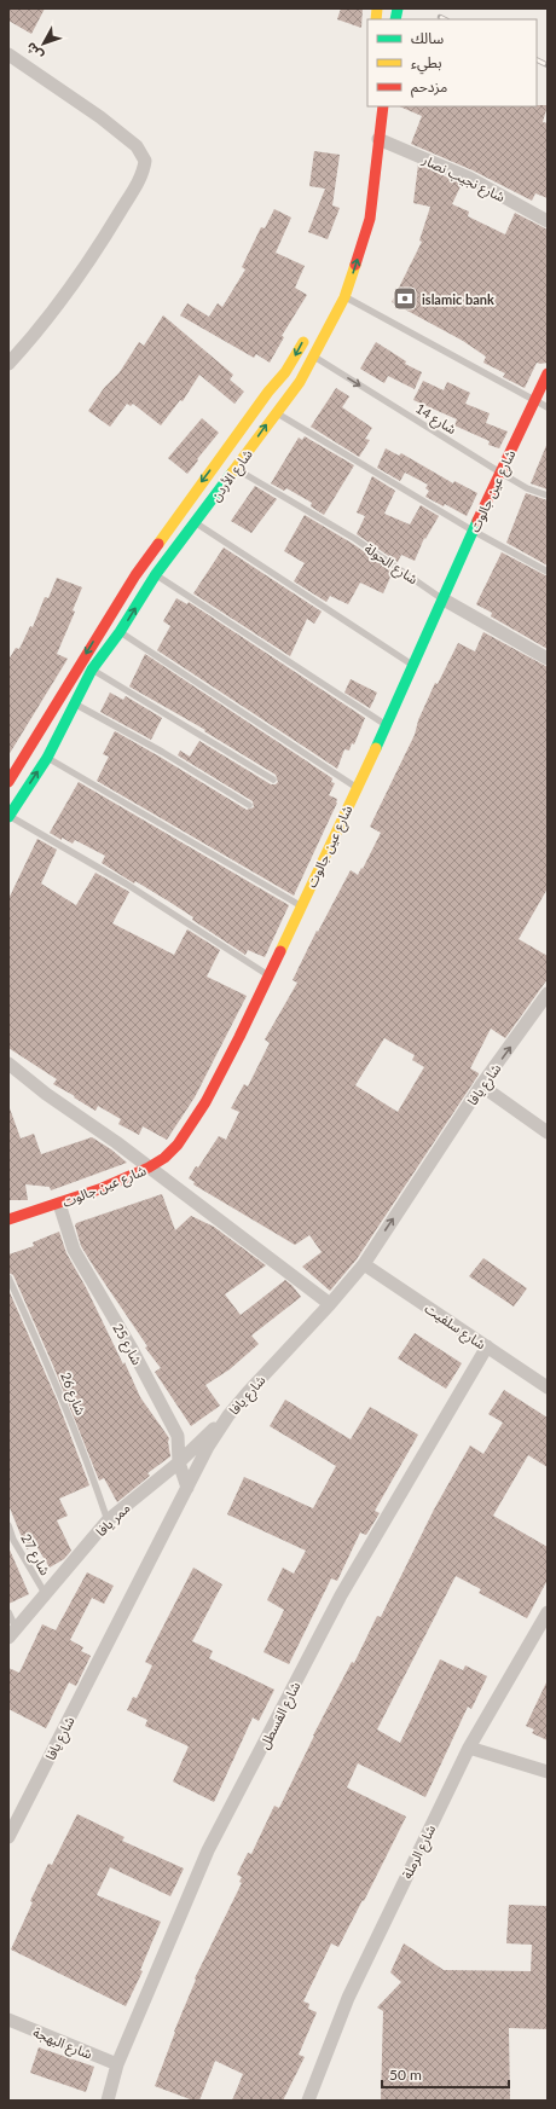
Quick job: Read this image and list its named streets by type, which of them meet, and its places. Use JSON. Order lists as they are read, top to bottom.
{
  "streets": {
    "main road": ["شارع الأردن", "شارع عين جالوت"],
    "street": [
      "شارع نجيب نصار",
      "شارع الحولة",
      "شارع يافا",
      "شارع سلفيت",
      "شارع 25",
      "ممر يافا",
      "شارع القسطل",
      "شارع الرملة",
      "شارع البهجة"
    ],
    "lane": ["شارع 14", "شارع 26", "شارع 27"]
  },
  "crossings": [
    ["شارع نجيب نصار", "شارع الأردن"],
    ["شارع 14", "شارع الأردن"],
    ["شارع 14", "شارع عين جالوت"],
    ["شارع الأردن", "شارع الحولة"],
    ["شارع عين جالوت", "شارع الحولة"],
    ["شارع عين جالوت", "شارع 25"],
    ["شارع يافا", "شارع سلفيت"],
    ["شارع يافا", "شارع 25"],
    ["شارع يافا", "ممر يافا"],
    ["شارع سلفيت", "شارع القسطل"],
    ["شارع 25", "ممر يافا"],
    ["شارع 26", "ممر يافا"],
    ["ممر يافا", "شارع 27"],
    ["شارع القسطل", "شارع البهجة"]
  ],
  "one_way": ["شارع 14"],
  "places": {
    "bank": ["islamic bank"]
  },
  "legend": ["سالك", "بطيء", "مزدحم"],
  "scale_bar": "50 m",
  "north": "bottom left"
}
